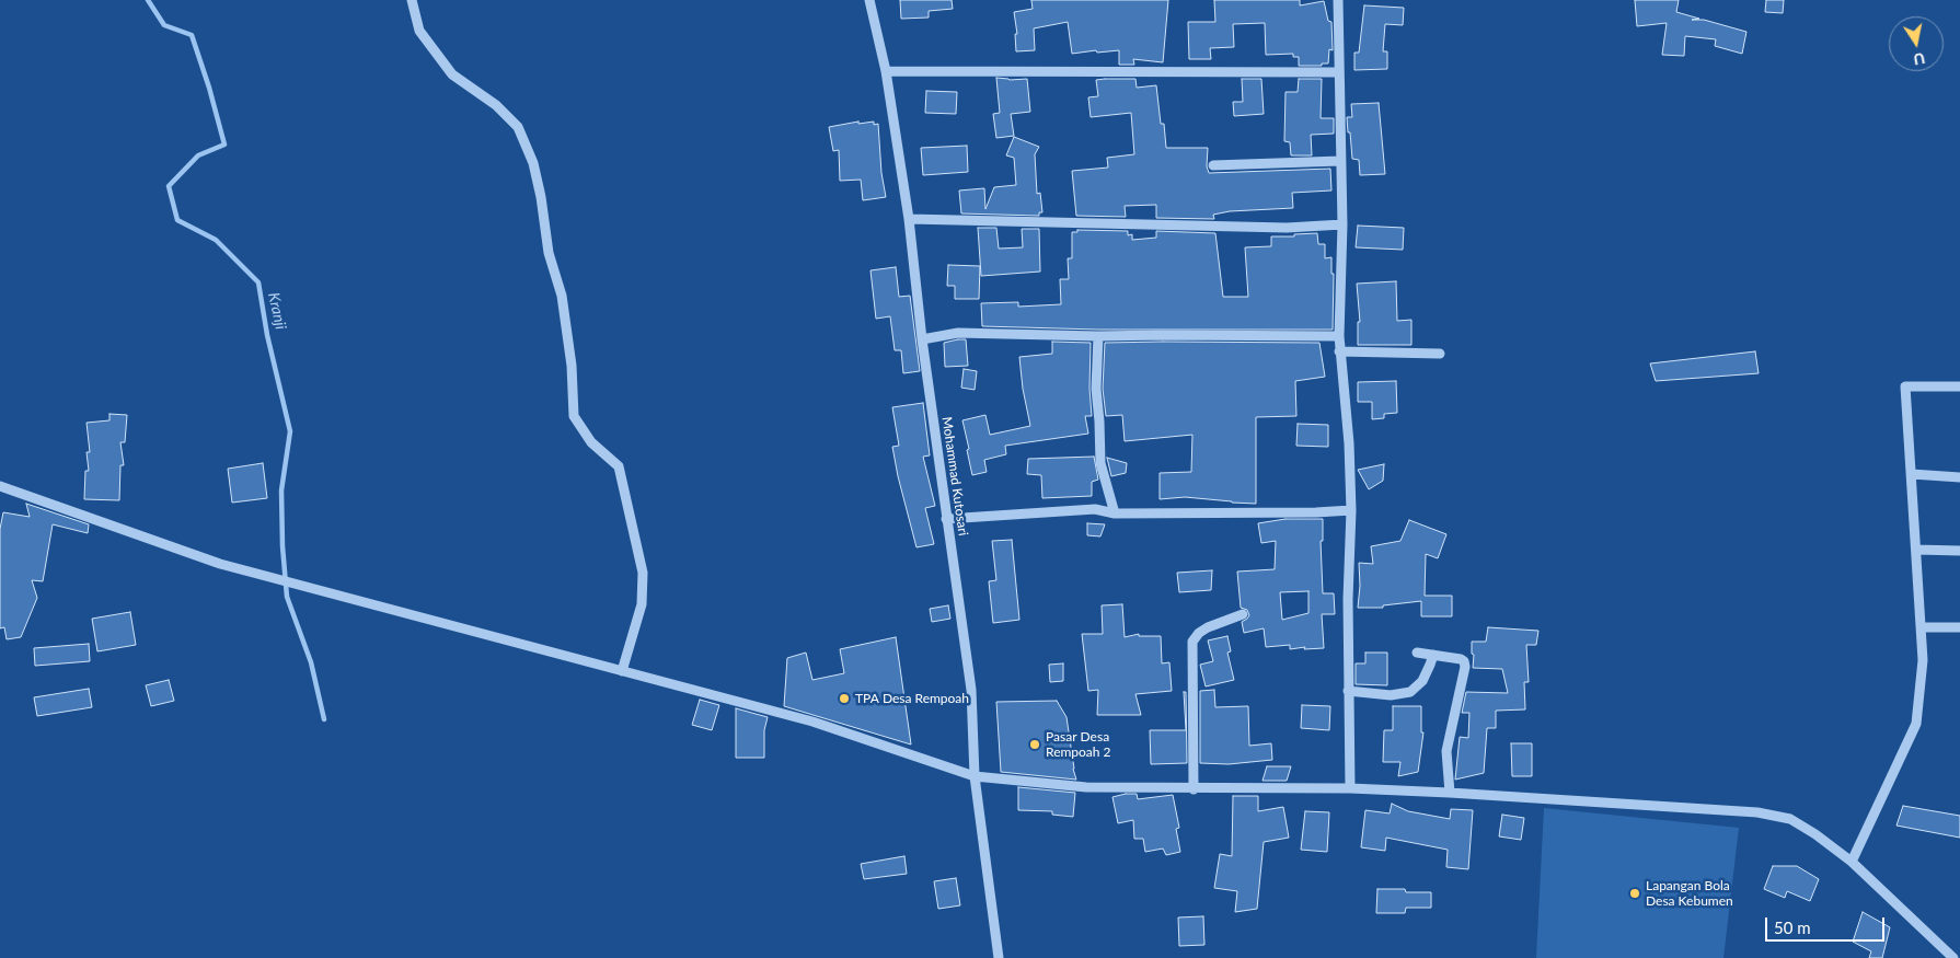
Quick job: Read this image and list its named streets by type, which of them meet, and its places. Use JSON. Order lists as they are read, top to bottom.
{
  "streets": {
    "street": ["Mohammad Kutosari"]
  },
  "water": ["Kranji"],
  "places": ["TPA Desa Rempoah", "Pasar Desa Rempoah 2", "Lapangan Bola Desa Kebumen"],
  "scale_bar": "50 m",
  "north": "bottom"
}
